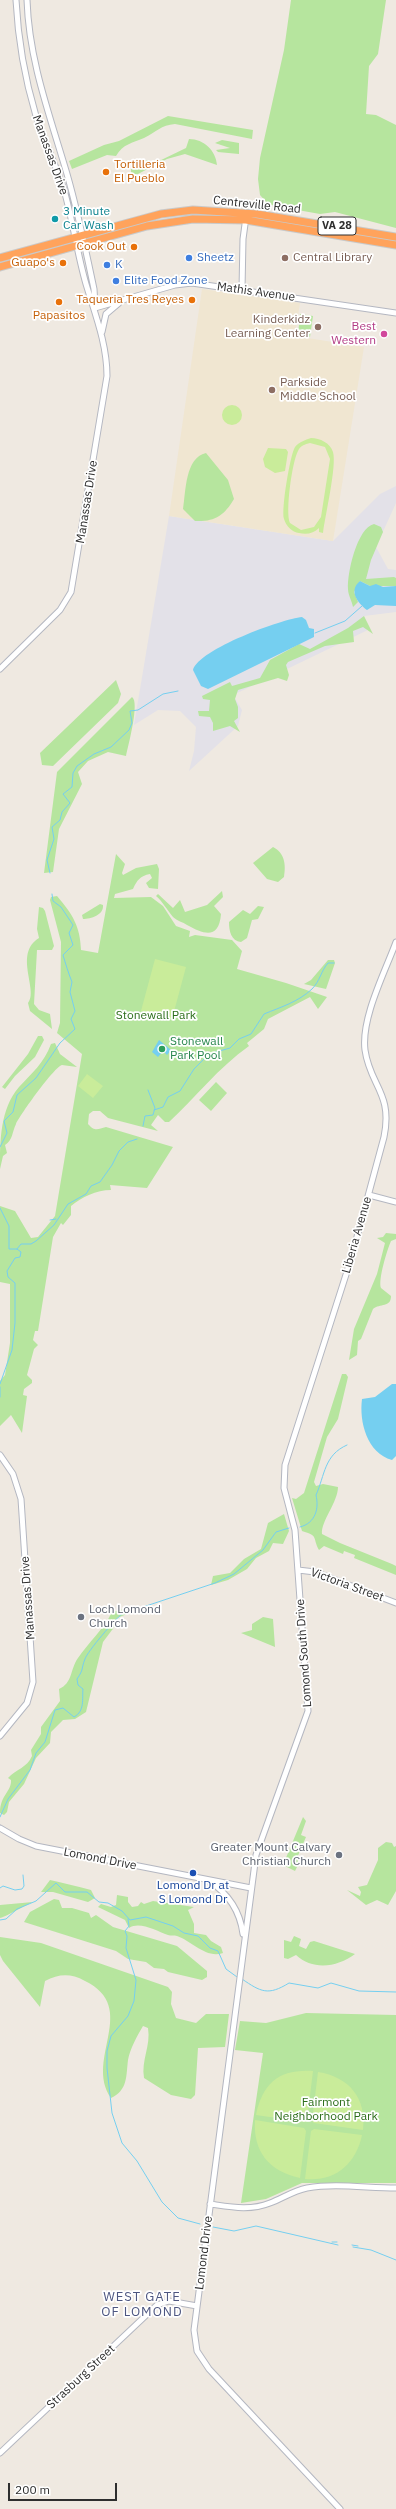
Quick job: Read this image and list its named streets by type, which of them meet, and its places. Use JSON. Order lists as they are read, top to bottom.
{
  "streets": {
    "highway": ["Centreville Road", "VA 28"],
    "main road": [
      "Manassas Drive",
      "Mathis Avenue",
      "Liberia Avenue",
      "Victoria Street",
      "Lomond South Drive",
      "Lomond Drive",
      "Strasburg Street"
    ]
  },
  "crossings": [
    ["Manassas Drive", "Centreville Road"],
    ["Manassas Drive", "Mathis Avenue"],
    ["Liberia Avenue", "Lomond South Drive"],
    ["Victoria Street", "Lomond South Drive"],
    ["Lomond South Drive", "Lomond Drive"],
    ["Lomond Drive", "Strasburg Street"]
  ],
  "districts": ["WEST GATE OF LOMOND"],
  "parks": ["Stonewall Park", "Fairmont Neighborhood Park"],
  "places": [
    "Tortilleria El Pueblo",
    "3 Minute Car Wash",
    "Cook Out",
    "Sheetz",
    "Central Library",
    "Guapo's",
    "K",
    "Elite Food Zone",
    "Taqueria Tres Reyes",
    "Papasitos",
    "Kinderkidz Learning Center",
    "Best Western",
    "Parkside Middle School",
    "Stonewall Park Pool",
    "Loch Lomond Church",
    "Greater Mount Calvary Christian Church",
    "Lomond Dr at S Lomond Dr"
  ],
  "scale_bar": "200 m"
}
